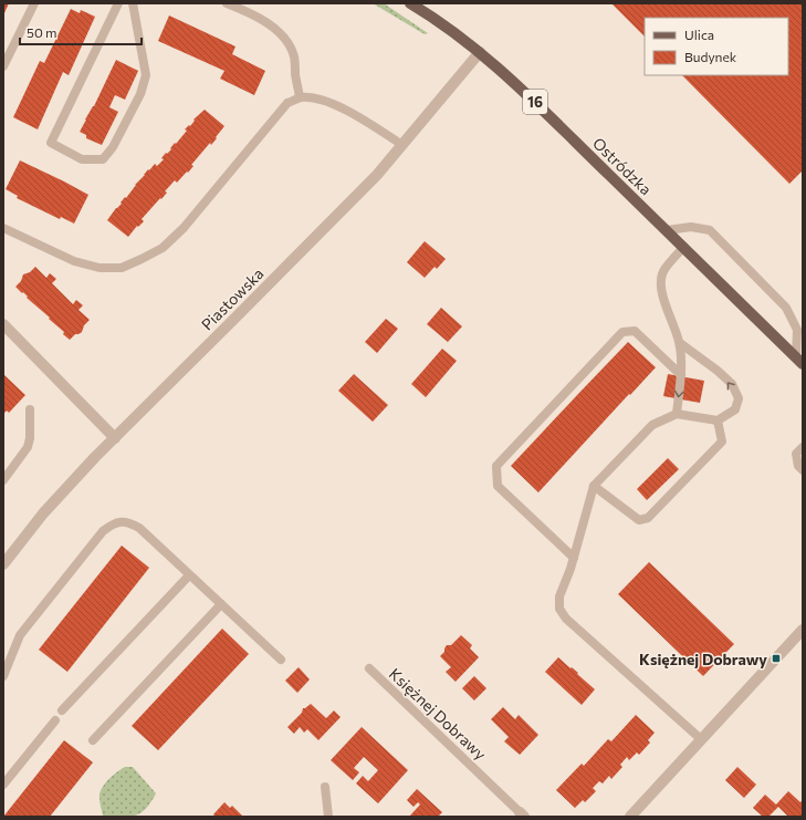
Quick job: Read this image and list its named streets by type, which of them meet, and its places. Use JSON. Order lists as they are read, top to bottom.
{
  "streets": {
    "main road": ["16", "Ostródzka"],
    "street": ["Piastowska"],
    "lane": ["Księżnej Dobrawy"]
  },
  "crossings": [
    ["Ostródzka", "Piastowska"]
  ],
  "places": {
    "transit": ["Księżnej Dobrawy"]
  },
  "legend": ["Ulica", "Budynek"],
  "scale_bar": "50 m"
}
